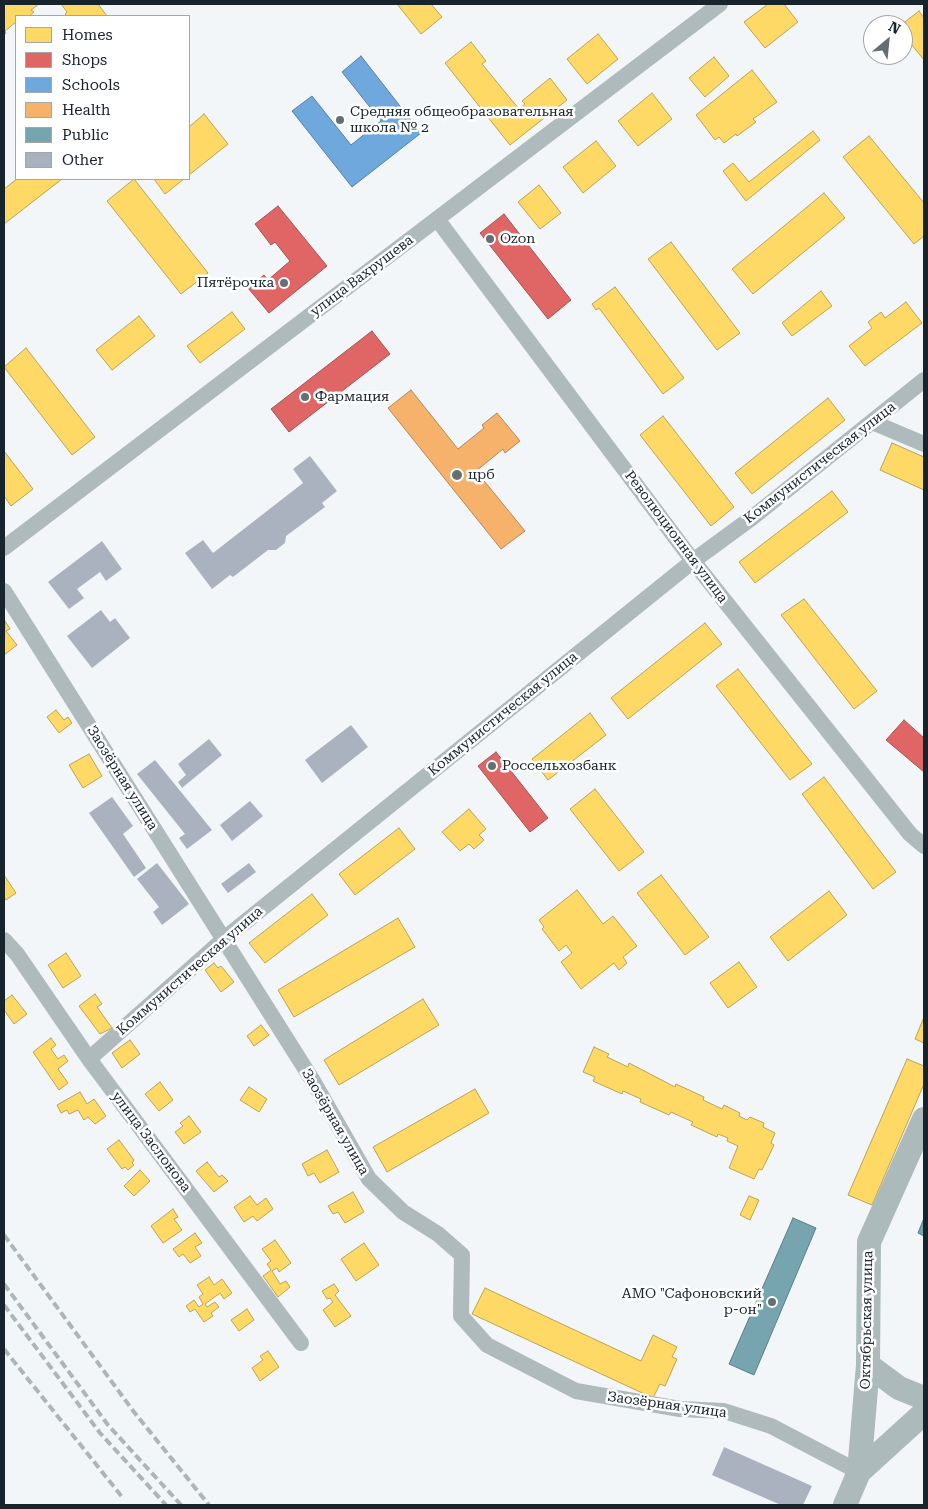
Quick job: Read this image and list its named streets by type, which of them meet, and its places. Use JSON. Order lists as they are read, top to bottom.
{
  "streets": {
    "main road": ["Октябрьская улица"],
    "street": [
      "улица Вахрушева",
      "Коммунистическая улица",
      "Революционная улица",
      "Заозёрная улица",
      "улица Заслонова"
    ]
  },
  "crossings": [
    ["улица Вахрушева", "Революционная улица"],
    ["Коммунистическая улица", "Революционная улица"],
    ["Коммунистическая улица", "Заозёрная улица"],
    ["Коммунистическая улица", "улица Заслонова"],
    ["Заозёрная улица", "Октябрьская улица"]
  ],
  "places": [
    "Средняя общеобразовательная школа № 2",
    "Ozon",
    "Пятёрочка",
    "Фармация",
    "црб",
    "Россельхозбанк",
    "АМО \"Сафоновский р-он\""
  ],
  "legend": [
    "Homes",
    "Shops",
    "Schools",
    "Health",
    "Public",
    "Other"
  ],
  "north": "top right"
}
